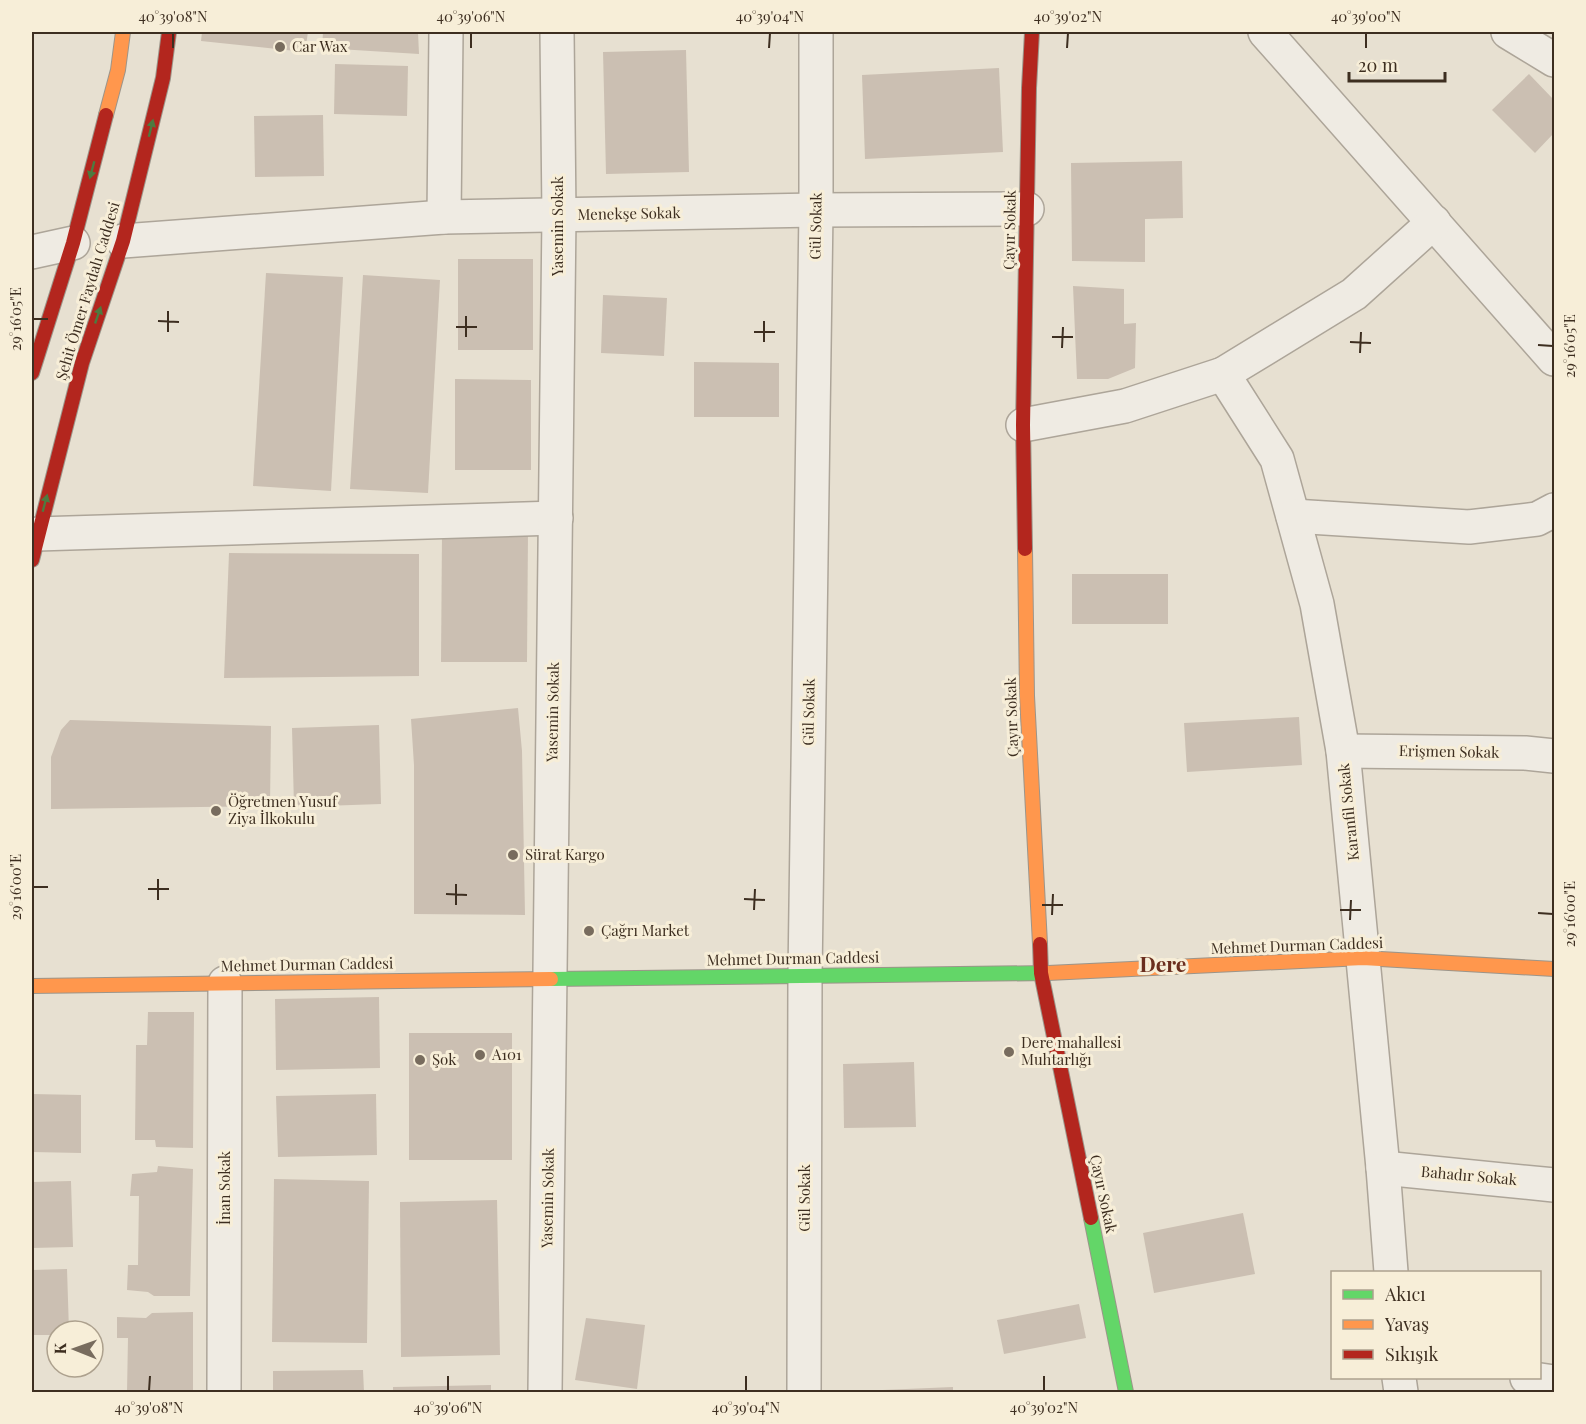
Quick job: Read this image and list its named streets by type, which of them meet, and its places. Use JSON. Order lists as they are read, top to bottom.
{
  "streets": {
    "street": [
      "Menekşe Sokak",
      "Yasemin Sokak",
      "Gül Sokak",
      "Çayır Sokak",
      "Şehit Ömer Faydalı Caddesi",
      "Erişmen Sokak",
      "Karanfil Sokak",
      "Mehmet Durman Caddesi",
      "Bahadır Sokak",
      "İnan Sokak"
    ]
  },
  "crossings": [
    ["Menekşe Sokak", "Yasemin Sokak"],
    ["Menekşe Sokak", "Gül Sokak"],
    ["Menekşe Sokak", "Çayır Sokak"],
    ["Menekşe Sokak", "Şehit Ömer Faydalı Caddesi"],
    ["Yasemin Sokak", "Mehmet Durman Caddesi"],
    ["Gül Sokak", "Mehmet Durman Caddesi"],
    ["Çayır Sokak", "Mehmet Durman Caddesi"],
    ["Erişmen Sokak", "Karanfil Sokak"],
    ["Karanfil Sokak", "Mehmet Durman Caddesi"],
    ["Karanfil Sokak", "Bahadır Sokak"],
    ["Mehmet Durman Caddesi", "İnan Sokak"]
  ],
  "districts": ["Dere"],
  "places": [
    "Car Wax",
    "Öğretmen Yusuf Ziya İlkokulu",
    "Sürat Kargo",
    "Çağrı Market",
    "Dere mahallesi Muhtarlığı",
    "A101",
    "Şok"
  ],
  "legend": ["Akıcı", "Yavaş", "Sıkışık"],
  "scale_bar": "20 m",
  "north": "left",
  "coordinates": [
    "40°39'08\"N",
    "40°39'06\"N",
    "40°39'04\"N",
    "40°39'02\"N",
    "40°39'00\"N",
    "29°16'05\"E",
    "29°16'00\"E"
  ]
}
